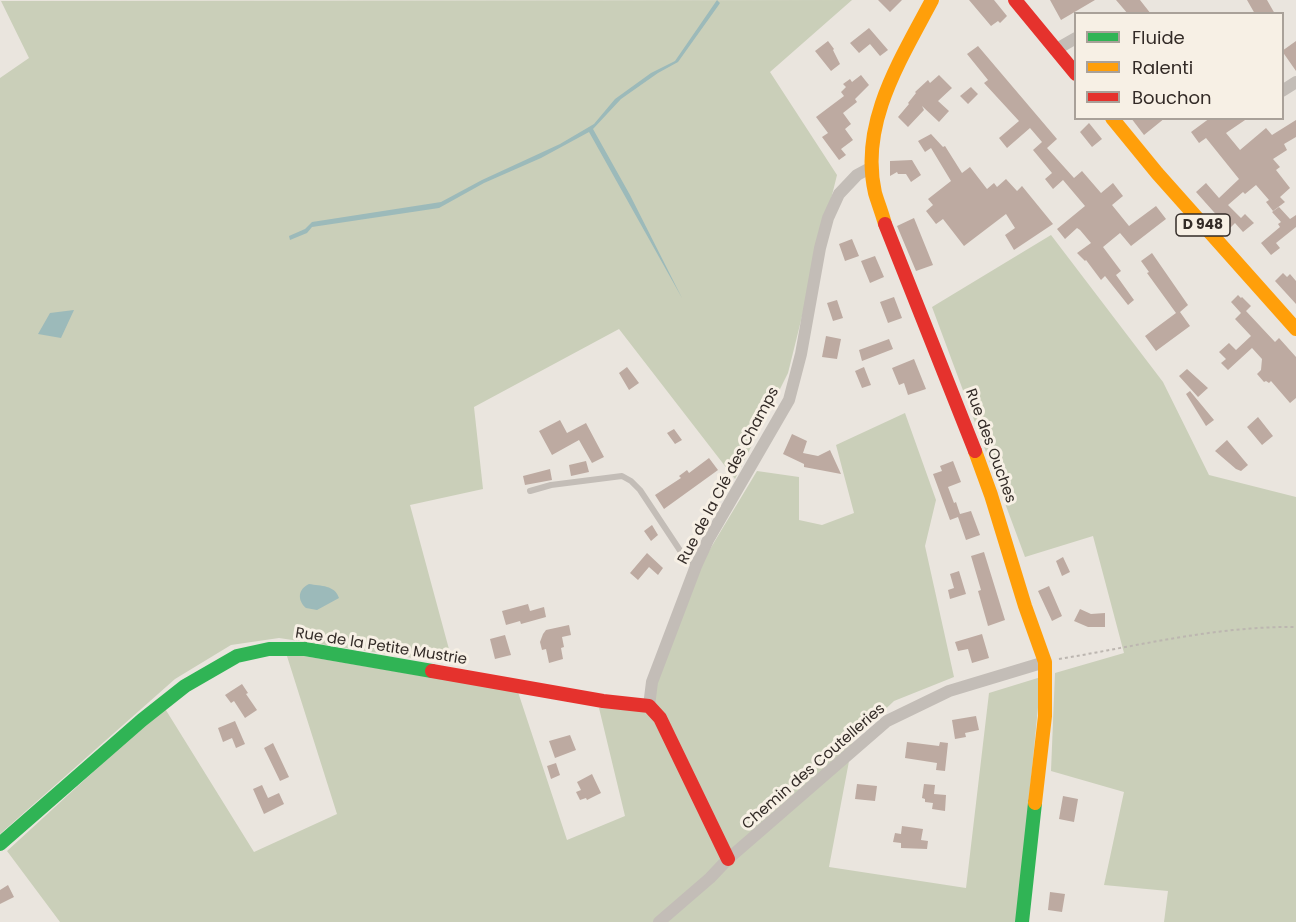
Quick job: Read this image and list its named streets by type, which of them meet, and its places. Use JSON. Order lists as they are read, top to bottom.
{
  "streets": {
    "street": [
      "D 948",
      "Rue des Ouches",
      "Rue de la Clé des Champs",
      "Rue de la Petite Mustrie",
      "Chemin des Coutelleries"
    ]
  },
  "crossings": [
    ["Rue des Ouches", "Rue de la Clé des Champs"],
    ["Rue des Ouches", "Chemin des Coutelleries"],
    ["Rue de la Clé des Champs", "Rue de la Petite Mustrie"]
  ],
  "legend": ["Fluide", "Ralenti", "Bouchon"]
}
